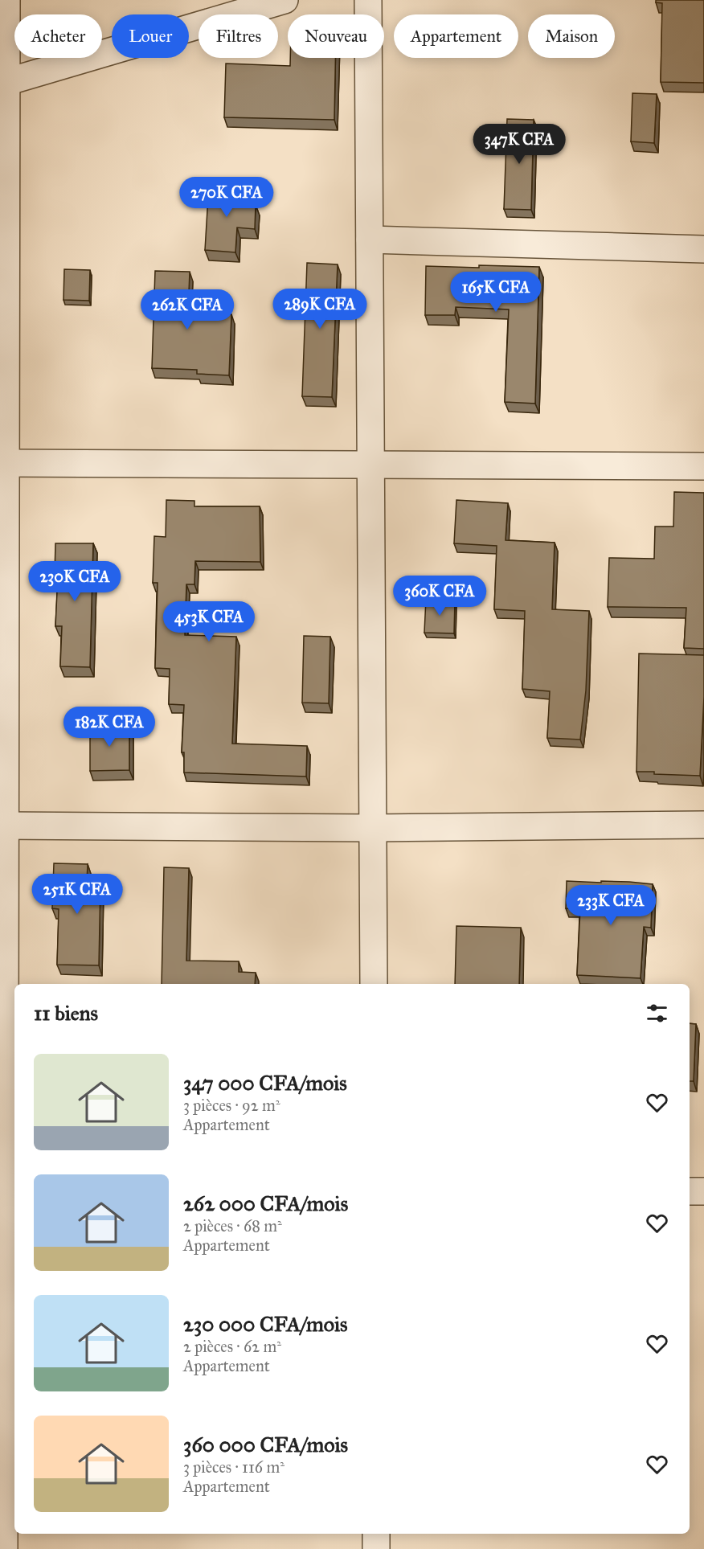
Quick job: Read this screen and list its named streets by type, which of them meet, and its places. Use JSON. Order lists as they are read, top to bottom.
{
  "page": {
    "chip": [
      "Acheter",
      "Louer",
      "Filtres",
      "Nouveau",
      "Appartement",
      "Maison"
    ],
    "price": [
      "347K CFA",
      "270K CFA",
      "165K CFA",
      "289K CFA",
      "262K CFA",
      "230K CFA",
      "360K CFA",
      "453K CFA",
      "182K CFA",
      "251K CFA",
      "233K CFA"
    ],
    "heading": "11 biens",
    "list": [
      {
        "name": "347 000 CFA/mois",
        "note": "3 pièces · 92 m² · Appartement"
      },
      {
        "name": "262 000 CFA/mois",
        "note": "2 pièces · 68 m² · Appartement"
      },
      {
        "name": "230 000 CFA/mois",
        "note": "2 pièces · 62 m² · Appartement"
      },
      {
        "name": "360 000 CFA/mois",
        "note": "3 pièces · 116 m² · Appartement"
      }
    ]
  }
}
